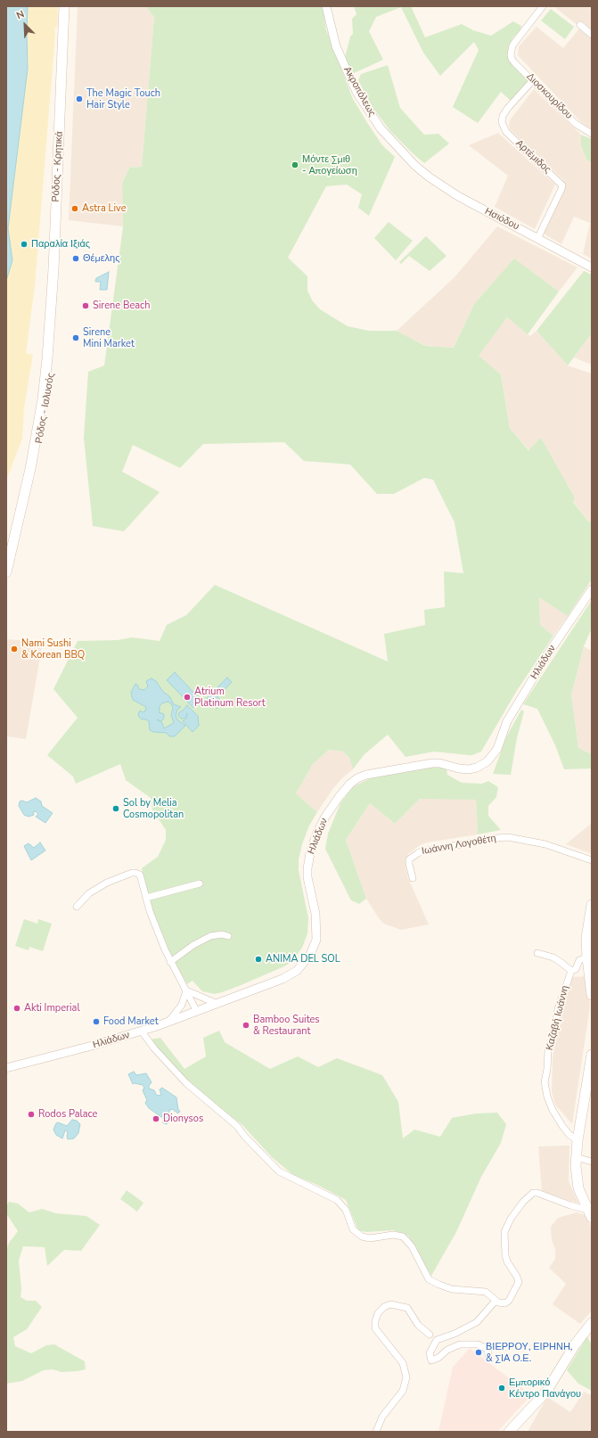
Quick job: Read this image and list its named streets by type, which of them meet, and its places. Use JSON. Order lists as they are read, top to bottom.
{
  "streets": {
    "main road": ["Ρόδος - Κρητικά", "Ρόδος - Ιαλυσός"],
    "street": [
      "Ακροπόλεως",
      "Διοσκουρίδου",
      "Αρτέμιδος",
      "Ησιόδου",
      "Ηλιάδων",
      "Ιωάννη Λογοθέτη",
      "Καζαβή Ιωάννη"
    ]
  },
  "crossings": [
    ["Ακροπόλεως", "Ησιόδου"],
    ["Διοσκουρίδου", "Αρτέμιδος"],
    ["Αρτέμιδος", "Ησιόδου"],
    ["Ρόδος - Κρητικά", "Ρόδος - Ιαλυσός"]
  ],
  "places": [
    "The Magic Touch Hair Style",
    "Μόντε Σμιθ - Απογείωση",
    "Astra Live",
    "Παραλία Ιξιάς",
    "Θέμελης",
    "Sirene Beach",
    "Sirene Mini Market",
    "Nami Sushi & Korean BBQ",
    "Atrium Platinum Resort",
    "Sol by Melia Cosmopolitan",
    "ANIMA DEL SOL",
    "Akti Imperial",
    "Food Market",
    "Bamboo Suites & Restaurant",
    "Rodos Palace",
    "Dionysos",
    "ΒΙΕΡΡΟΥ, ΕΙΡΗΝΗ, & ΣΙΑ Ο.Ε.",
    "Εμπορικό Κέντρο Πανάγου"
  ],
  "north": "top left"
}
